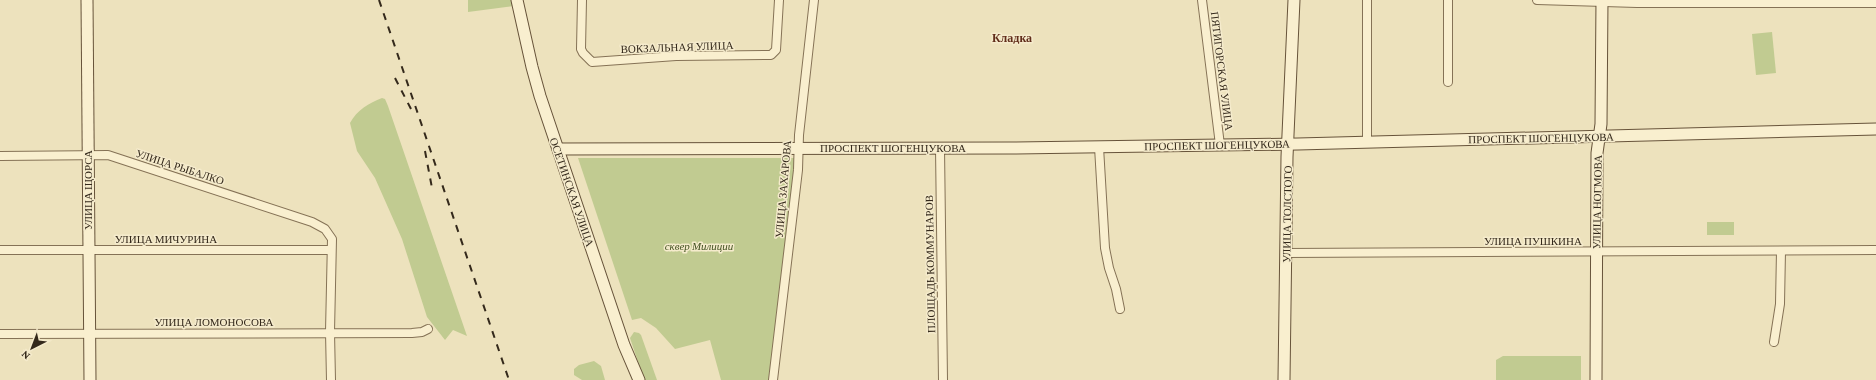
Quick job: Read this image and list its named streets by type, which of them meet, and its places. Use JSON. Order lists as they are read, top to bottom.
{
  "streets": {
    "main road": [
      "ПРОСПЕКТ ШОГЕНЦУКОВА",
      "УЛИЦА ЩОРСА",
      "ОСЕТИНСКАЯ УЛИЦА",
      "УЛИЦА НОГМОВА",
      "УЛИЦА ТОЛСТОГО"
    ],
    "street": [
      "ВОКЗАЛЬНАЯ УЛИЦА",
      "ПЯТИГОРСКАЯ УЛИЦА",
      "УЛИЦА РЫБАЛКО",
      "УЛИЦА ЗАХАРОВА",
      "УЛИЦА МИЧУРИНА",
      "УЛИЦА ПУШКИНА",
      "ПЛОЩАДЬ КОММУНАРОВ",
      "УЛИЦА ЛОМОНОСОВА"
    ]
  },
  "crossings": [
    ["ПЯТИГОРСКАЯ УЛИЦА", "ПРОСПЕКТ ШОГЕНЦУКОВА"],
    ["ПРОСПЕКТ ШОГЕНЦУКОВА", "УЛИЦА ЗАХАРОВА"],
    ["ПРОСПЕКТ ШОГЕНЦУКОВА", "ОСЕТИНСКАЯ УЛИЦА"],
    ["ПРОСПЕКТ ШОГЕНЦУКОВА", "УЛИЦА НОГМОВА"],
    ["ПРОСПЕКТ ШОГЕНЦУКОВА", "УЛИЦА ТОЛСТОГО"],
    ["ПРОСПЕКТ ШОГЕНЦУКОВА", "ПЛОЩАДЬ КОММУНАРОВ"],
    ["УЛИЦА РЫБАЛКО", "УЛИЦА ЩОРСА"],
    ["УЛИЦА РЫБАЛКО", "УЛИЦА МИЧУРИНА"],
    ["УЛИЦА ЩОРСА", "УЛИЦА МИЧУРИНА"],
    ["УЛИЦА ЩОРСА", "УЛИЦА ЛОМОНОСОВА"],
    ["УЛИЦА НОГМОВА", "УЛИЦА ПУШКИНА"],
    ["УЛИЦА ТОЛСТОГО", "УЛИЦА ПУШКИНА"]
  ],
  "districts": ["Кладка"],
  "parks": ["сквер Милиции"],
  "north": "bottom left"
}
